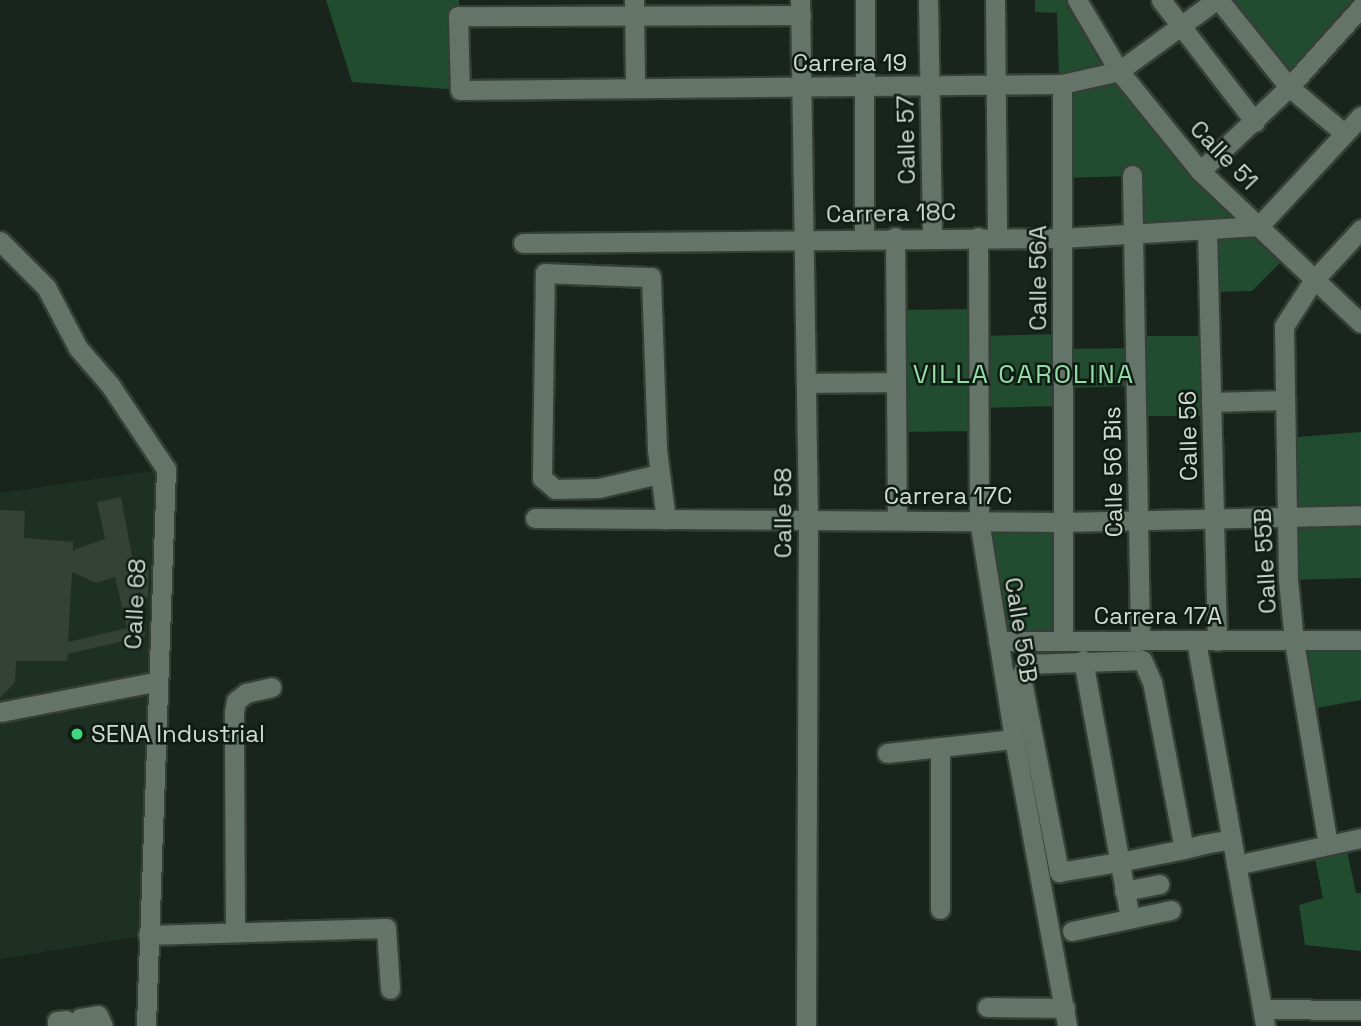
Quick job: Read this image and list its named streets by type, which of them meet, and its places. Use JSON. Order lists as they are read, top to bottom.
{
  "streets": {
    "street": [
      "Carrera 19",
      "Calle 57",
      "Calle 51",
      "Carrera 18C",
      "Calle 56A",
      "Calle 56",
      "Calle 56 Bis",
      "Carrera 17C",
      "Calle 58",
      "Calle 55B",
      "Calle 68",
      "Carrera 17A",
      "Calle 56B"
    ]
  },
  "crossings": [
    ["Carrera 19", "Calle 57"],
    ["Carrera 19", "Calle 51"],
    ["Carrera 19", "Calle 56A"],
    ["Carrera 19", "Calle 58"],
    ["Carrera 19", "Calle 56B"],
    ["Calle 57", "Carrera 18C"],
    ["Calle 51", "Carrera 18C"],
    ["Calle 51", "Calle 55B"],
    ["Carrera 18C", "Calle 56A"],
    ["Carrera 18C", "Calle 56"],
    ["Carrera 18C", "Calle 56 Bis"],
    ["Carrera 18C", "Calle 58"],
    ["Carrera 18C", "Calle 56B"],
    ["Calle 56A", "Carrera 17C"],
    ["Calle 56A", "Carrera 17A"],
    ["Calle 56", "Carrera 17C"],
    ["Calle 56", "Carrera 17A"],
    ["Calle 56 Bis", "Carrera 17C"],
    ["Calle 56 Bis", "Carrera 17A"],
    ["Carrera 17C", "Calle 58"],
    ["Carrera 17C", "Calle 55B"],
    ["Carrera 17C", "Calle 56B"],
    ["Calle 55B", "Carrera 17A"],
    ["Carrera 17A", "Calle 56B"]
  ],
  "districts": ["VILLA CAROLINA"],
  "places": ["SENA Industrial"]
}
